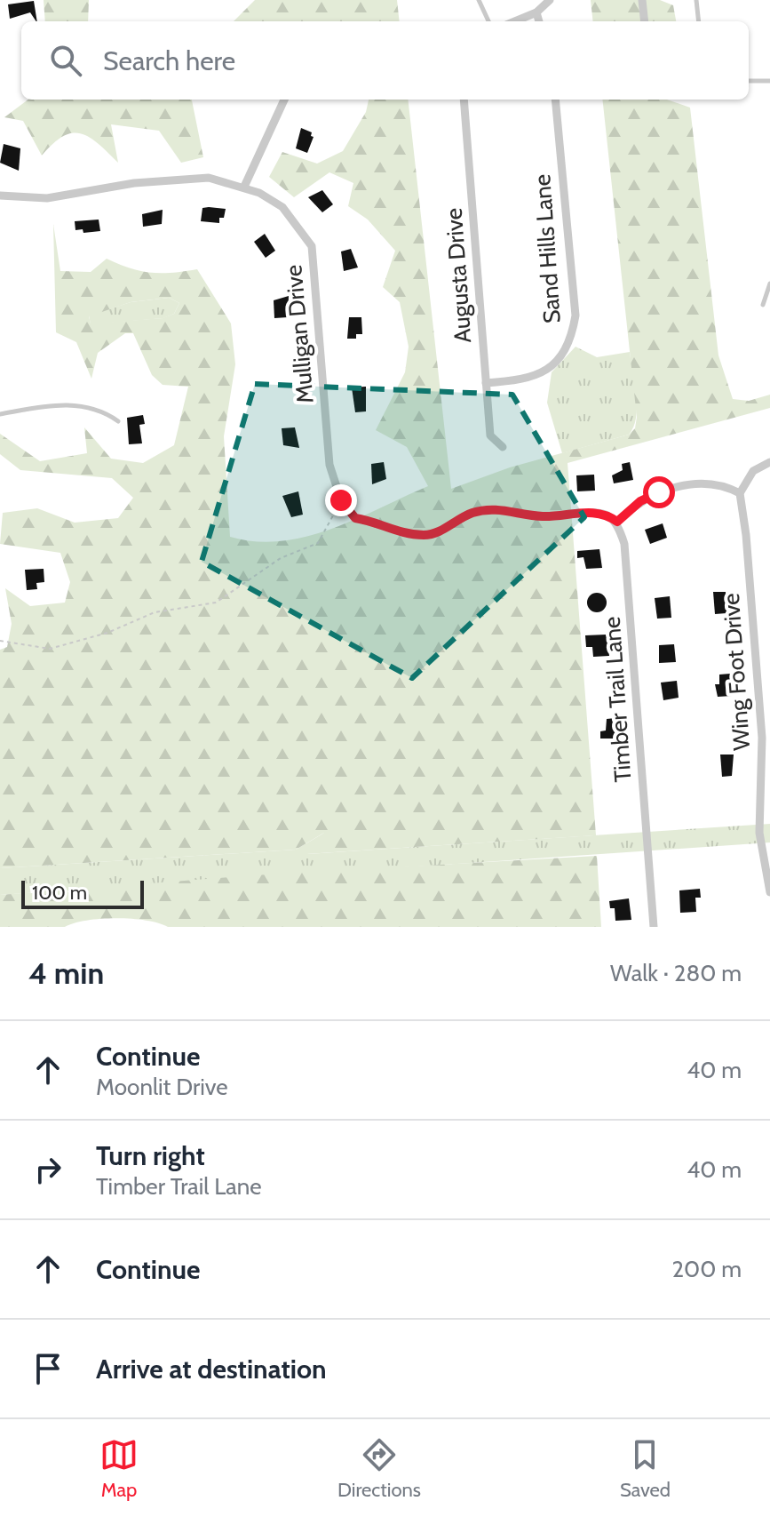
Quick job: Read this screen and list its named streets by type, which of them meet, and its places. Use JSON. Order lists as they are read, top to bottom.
{
  "streets": {
    "street": [
      "Sand Hills Lane",
      "Augusta Drive",
      "Mulligan Drive",
      "Wing Foot Drive",
      "Timber Trail Lane"
    ]
  },
  "crossings": [
    ["Sand Hills Lane", "Augusta Drive"]
  ],
  "scale_bar": "100 m",
  "page": {
    "search": "Search here",
    "scale": "100 m",
    "heading": ["4 min", "Walk · 280 m"],
    "list": [
      ["Continue", "Moonlit Drive", "40 m"],
      ["Turn right", "Timber Trail Lane", "40 m"],
      ["Continue", "200 m"],
      "Arrive at destination"
    ],
    "nav": ["Map", "Directions", "Saved"]
  }
}
